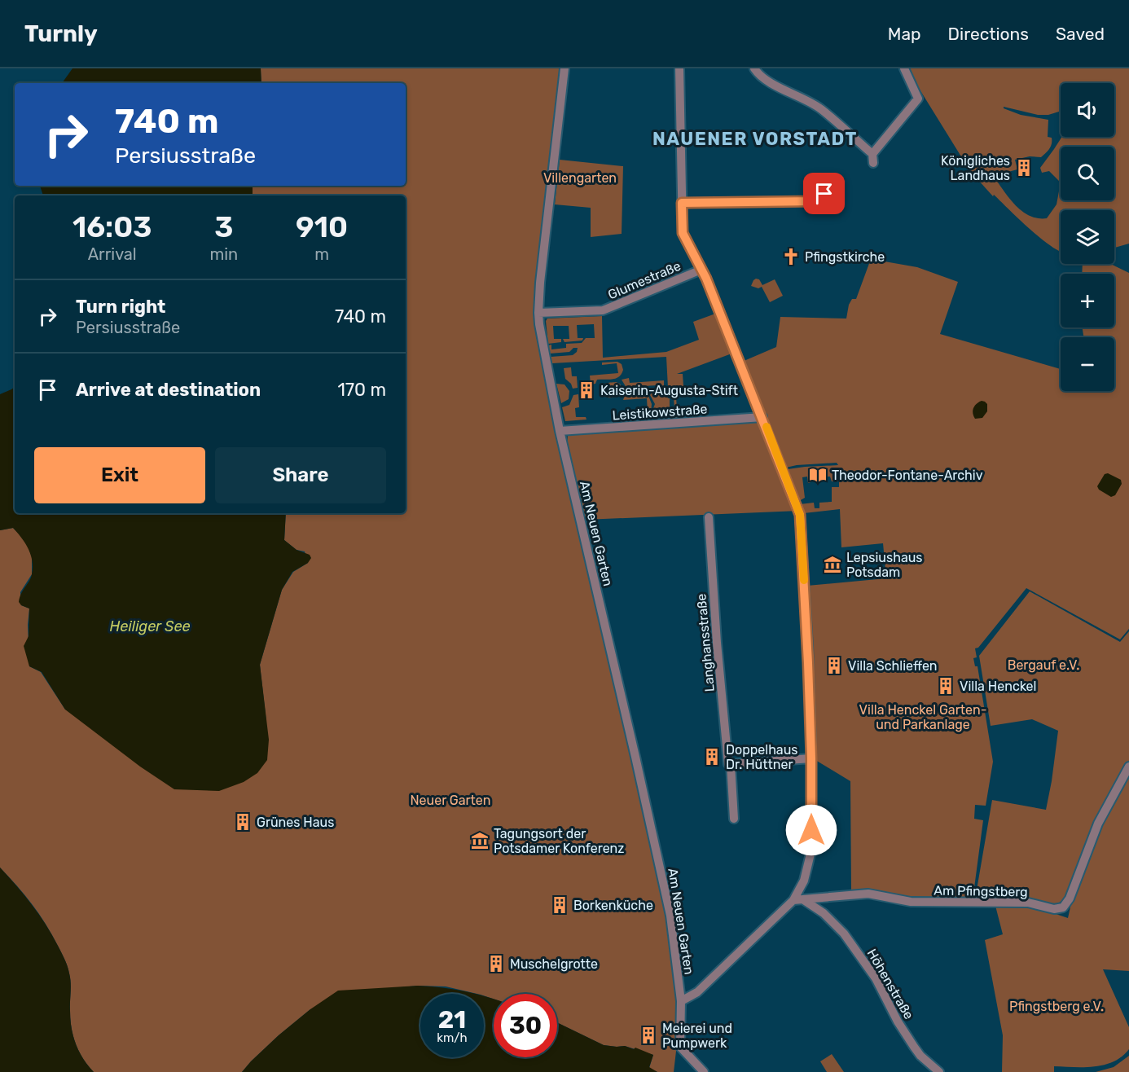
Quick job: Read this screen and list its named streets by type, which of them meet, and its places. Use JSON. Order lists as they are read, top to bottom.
{
  "streets": {
    "street": [
      "Glumestraße",
      "Leistikowstraße",
      "Am Neuen Garten",
      "Langhansstraße",
      "Am Pfingstberg",
      "Höhenstraße"
    ]
  },
  "crossings": [
    ["Glumestraße", "Am Neuen Garten"],
    ["Leistikowstraße", "Am Neuen Garten"],
    ["Am Pfingstberg", "Höhenstraße"]
  ],
  "districts": ["NAUENER VORSTADT"],
  "water": ["Heiliger See"],
  "parks": [
    "Villengarten",
    "Bergauf e.V.",
    "Villa Henckel Garten- und Parkanlage",
    "Neuer Garten",
    "Pfingstberg e.V."
  ],
  "places": {
    "building": [
      "Königliches Landhaus",
      "Kaiserin-Augusta-Stift",
      "Villa Schlieffen",
      "Villa Henckel",
      "Doppelhaus Dr. Hüttner",
      "Grünes Haus",
      "Borkenküche",
      "Muschelgrotte",
      "Meierei und Pumpwerk"
    ],
    "church": ["Pfingstkirche"],
    "library": ["Theodor-Fontane-Archiv"],
    "museum": ["Lepsiushaus Potsdam", "Tagungsort der Potsdamer Konferenz"]
  },
  "page": {
    "header": "Turnly",
    "nav": ["Map", "Directions", "Saved"],
    "map_buttons": ["+", "−"],
    "turn": ["740 m", "Persiusstraße"],
    "eta": [
      "16:03",
      "Arrival",
      "3",
      "min",
      "910",
      "m"
    ],
    "list": [
      {
        "name": "Turn right",
        "note": "Persiusstraße",
        "value": "740 m"
      },
      {
        "name": "Arrive at destination",
        "value": "170 m"
      }
    ],
    "buttons": ["Exit", "Share"],
    "speed": "21 km/h",
    "limit": "30"
  }
}
